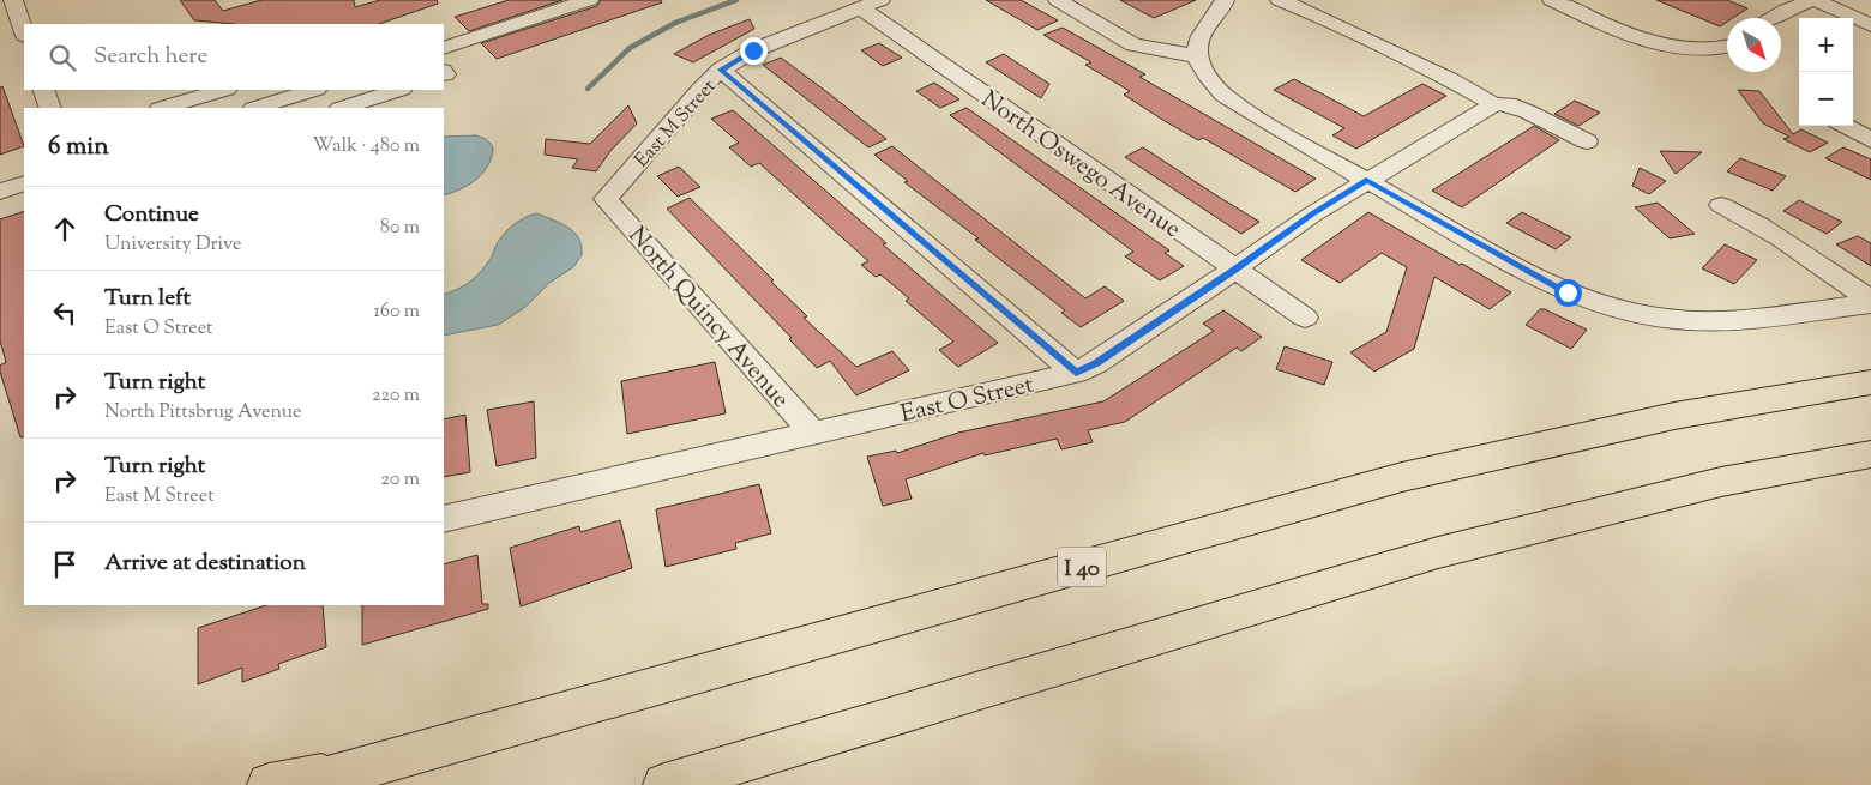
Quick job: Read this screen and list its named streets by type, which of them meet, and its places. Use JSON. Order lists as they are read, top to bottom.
{
  "streets": {
    "highway": ["I 40"],
    "street": [
      "East M Street",
      "North Oswego Avenue",
      "North Quincy Avenue",
      "East O Street"
    ]
  },
  "crossings": [
    ["East M Street", "North Oswego Avenue"],
    ["East M Street", "North Quincy Avenue"],
    ["North Oswego Avenue", "East O Street"],
    ["North Quincy Avenue", "East O Street"]
  ],
  "north": "bottom right",
  "page": {
    "map_buttons": ["+", "−"],
    "search": "Search here",
    "heading": ["6 min", "Walk · 480 m"],
    "list": [
      ["Continue", "University Drive", "80 m"],
      ["Turn left", "East O Street", "160 m"],
      ["Turn right", "North Pittsbrug Avenue", "220 m"],
      ["Turn right", "East M Street", "20 m"],
      "Arrive at destination"
    ]
  }
}
